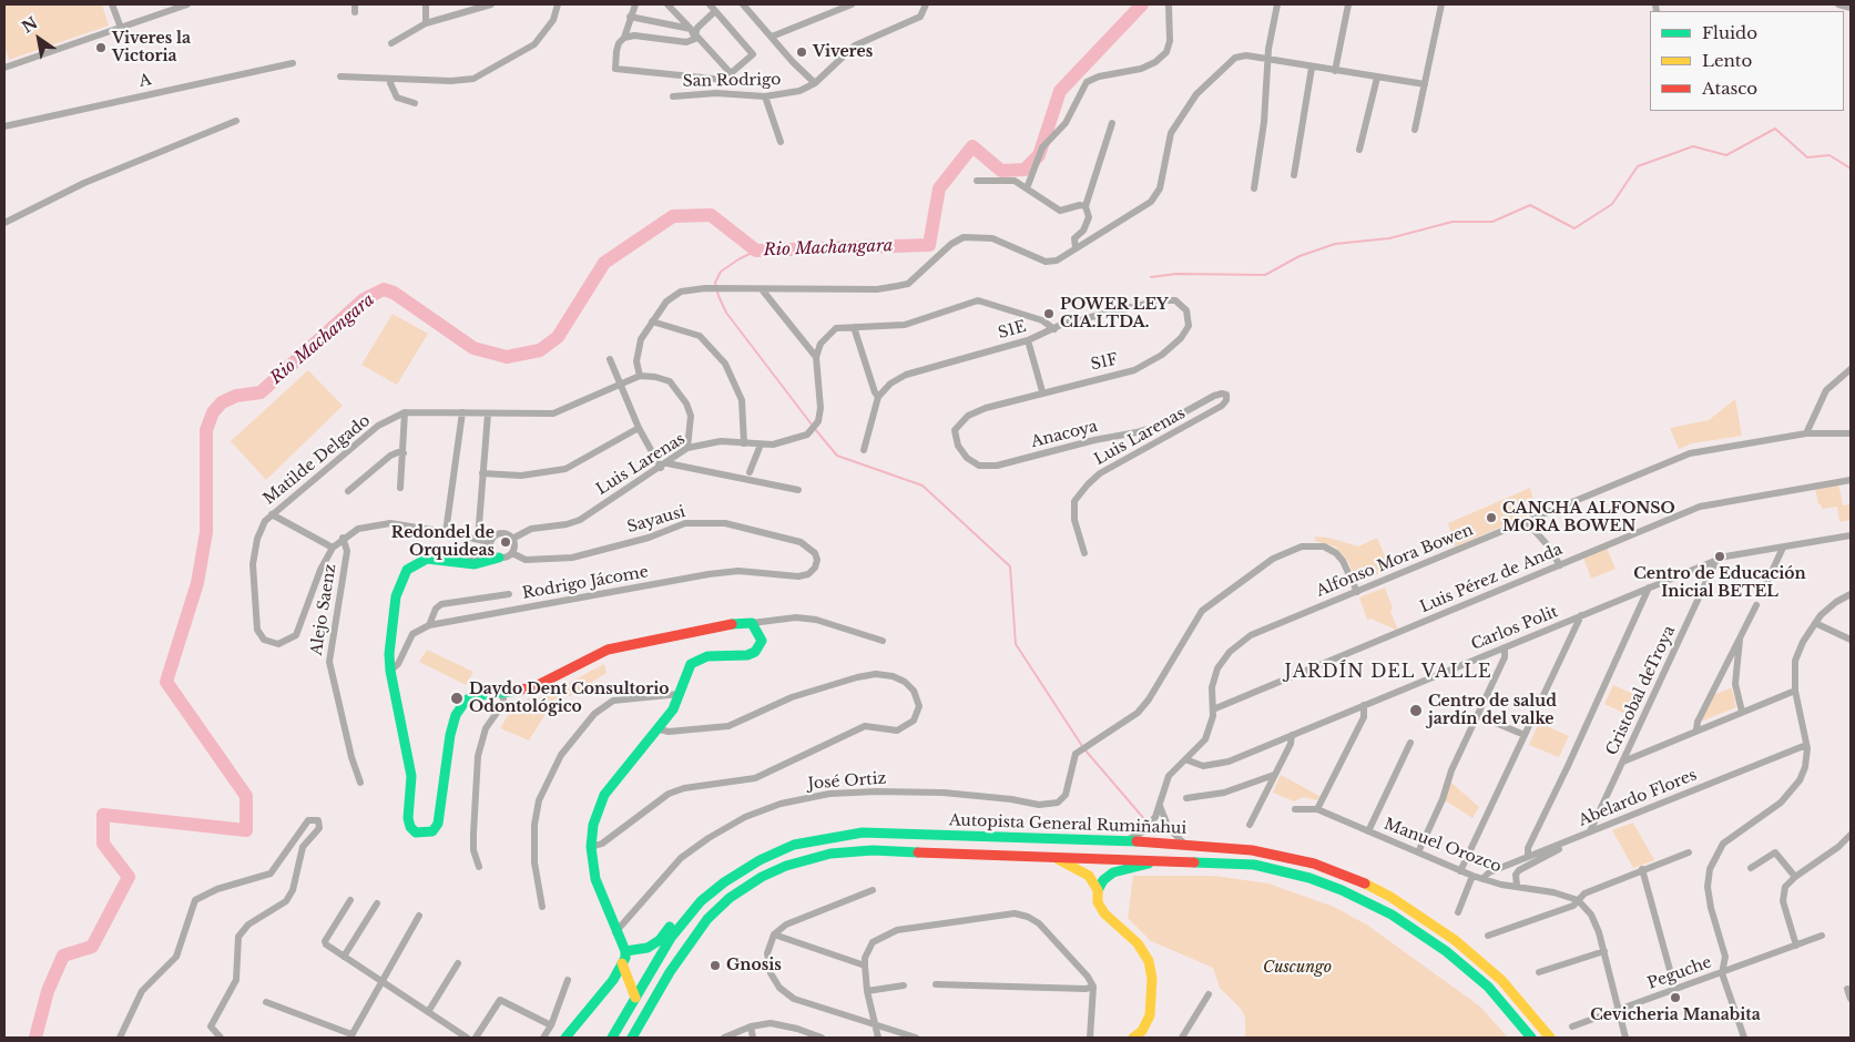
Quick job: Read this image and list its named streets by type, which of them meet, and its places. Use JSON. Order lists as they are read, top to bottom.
{
  "streets": {
    "main road": ["Autopista General Rumiñahui"],
    "street": [
      "A",
      "San Rodrigo",
      "S1E",
      "S1F",
      "Anacoya",
      "Luis Larenas",
      "Matilde Delgado",
      "Sayausi",
      "Alfonso Mora Bowen",
      "Luis Pérez de Anda",
      "Rodrigo Jácome",
      "Alejo Saenz",
      "Carlos Polit",
      "Cristobal deTroya",
      "José Ortiz",
      "Abelardo Flores",
      "Manuel Orozco",
      "Peguche"
    ]
  },
  "crossings": [
    ["S1E", "S1F"],
    ["S1F", "Anacoya"],
    ["Anacoya", "Luis Larenas"],
    ["Luis Larenas", "Sayausi"],
    ["Matilde Delgado", "Alejo Saenz"],
    ["Sayausi", "Rodrigo Jácome"],
    ["Alfonso Mora Bowen", "Luis Pérez de Anda"],
    ["Alfonso Mora Bowen", "Carlos Polit"],
    ["Alfonso Mora Bowen", "José Ortiz"],
    ["Carlos Polit", "Cristobal deTroya"],
    ["Cristobal deTroya", "Abelardo Flores"],
    ["Abelardo Flores", "Manuel Orozco"]
  ],
  "districts": ["JARDÍN DEL VALLE"],
  "water": ["Rio Machangara"],
  "parks": ["Cuscungo"],
  "places": [
    "Viveres la Victoria",
    "Viveres",
    "POWER LEY CIA.LTDA.",
    "CANCHA ALFONSO MORA BOWEN",
    "Redondel de Orquideas",
    "Centro de Educación Inicial BETEL",
    "Daydo Dent Consultorio Odontológico",
    "Centro de salud jardín del valke",
    "Gnosis",
    "Cevicheria Manabita"
  ],
  "legend": ["Fluido", "Lento", "Atasco"],
  "north": "top left"
}
